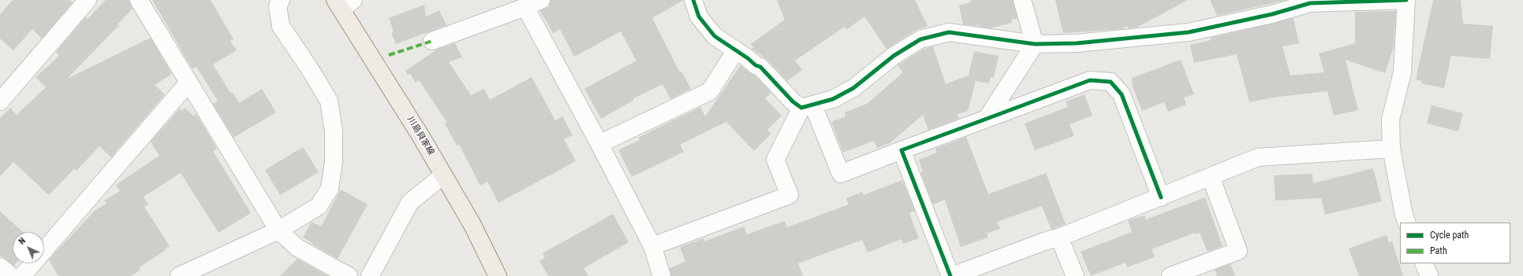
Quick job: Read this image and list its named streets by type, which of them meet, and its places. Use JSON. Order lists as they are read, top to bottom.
{
  "streets": {
    "main road": ["川島貝家線"]
  },
  "legend": ["Cycle path", "Path"],
  "north": "top left"
}
